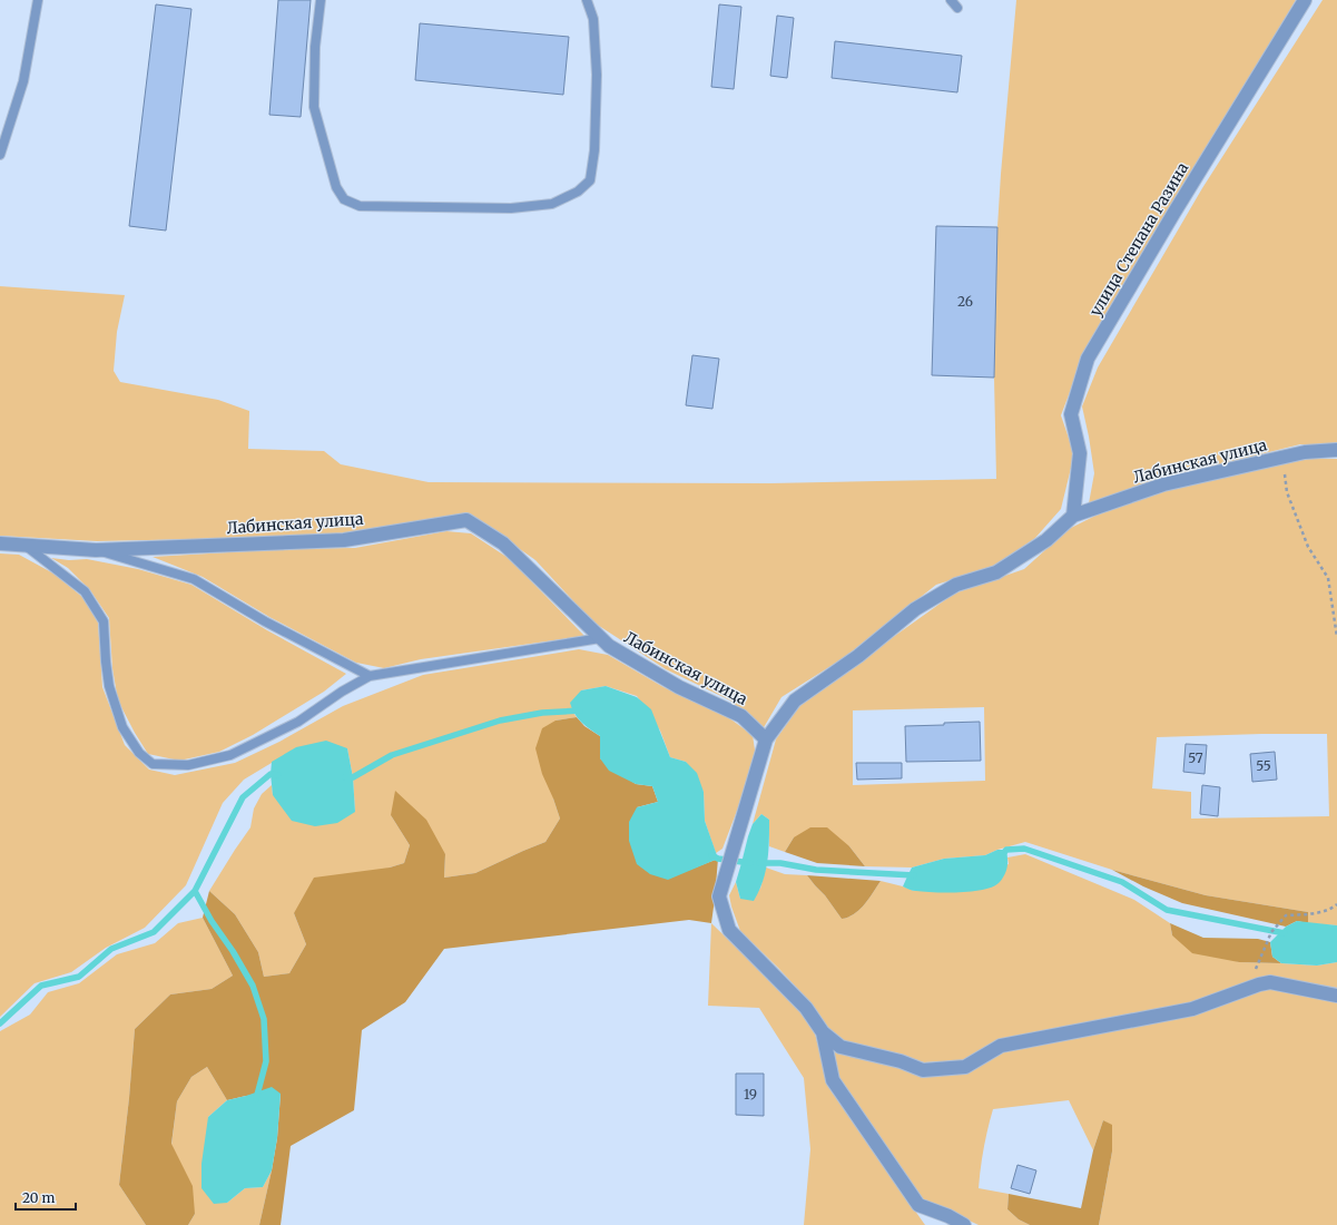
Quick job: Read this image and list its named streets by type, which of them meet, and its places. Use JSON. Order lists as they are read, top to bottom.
{
  "streets": {
    "street": ["улица Степана Разина", "Лабинская улица"]
  },
  "crossings": [
    ["улица Степана Разина", "Лабинская улица"]
  ],
  "house_numbers": [
    "26",
    "57",
    "55",
    "19"
  ],
  "scale_bar": "20 m"
}
